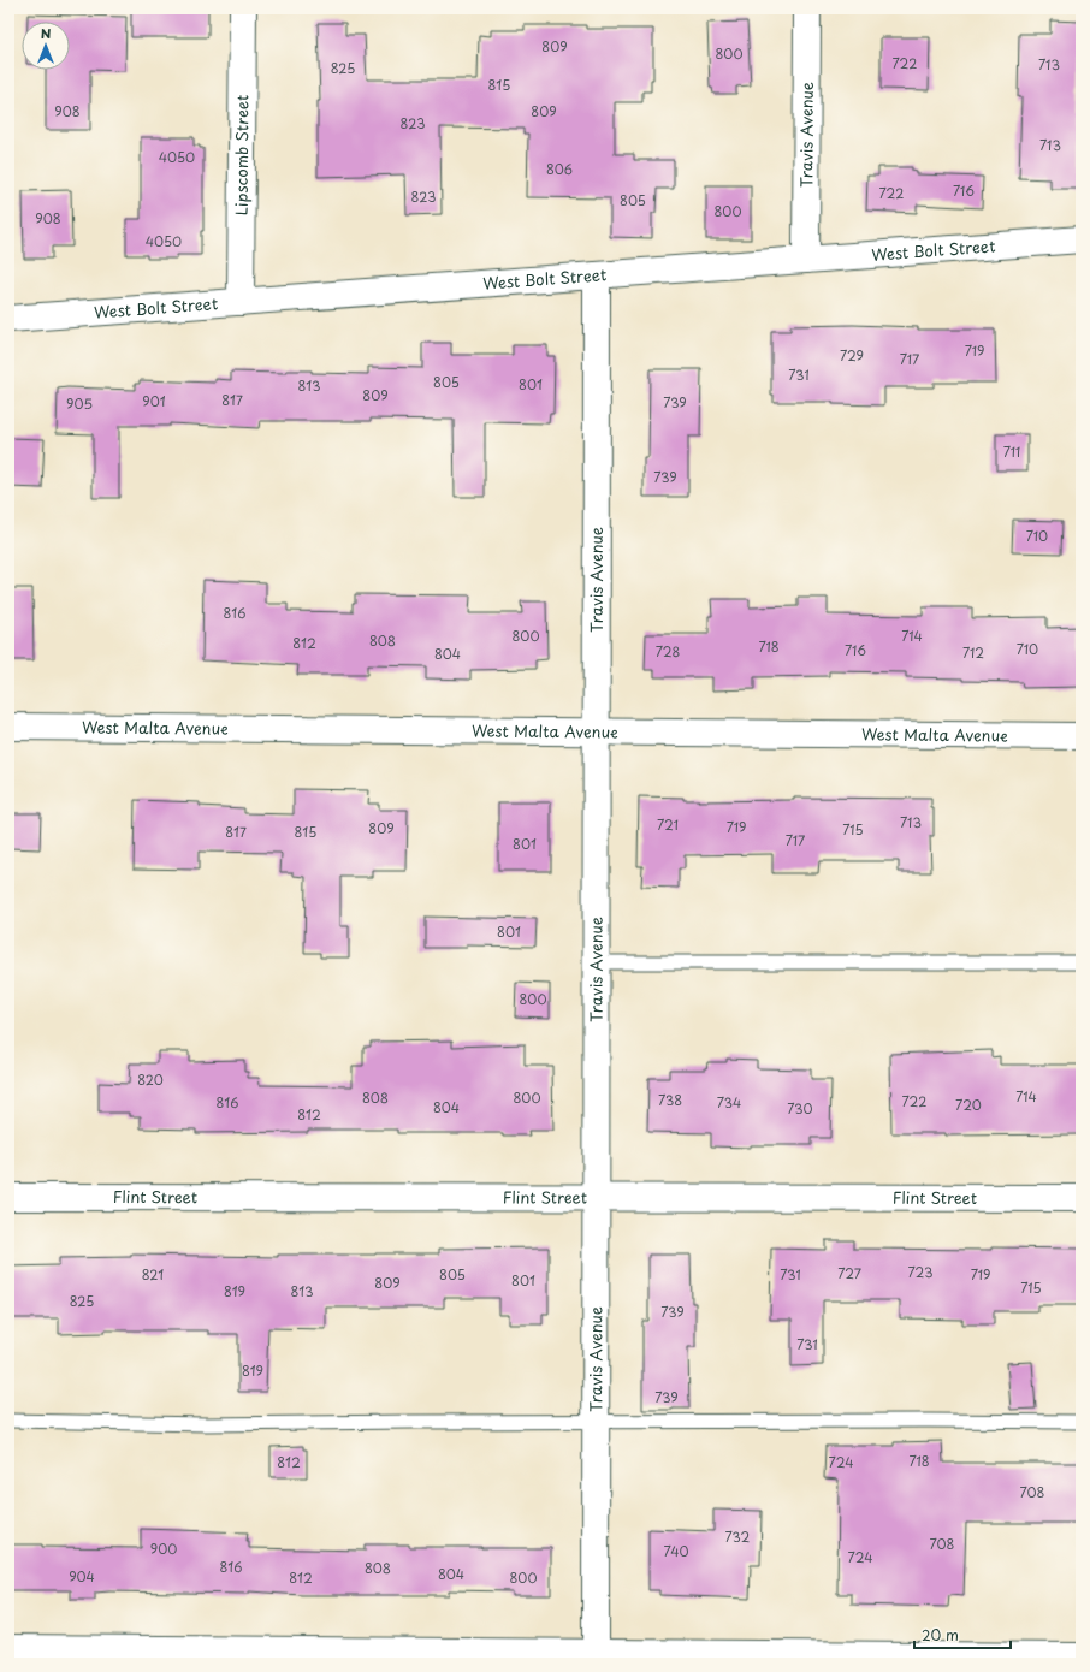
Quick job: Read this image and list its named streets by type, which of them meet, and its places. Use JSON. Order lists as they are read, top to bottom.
{
  "streets": {
    "street": [
      "Travis Avenue",
      "Lipscomb Street",
      "West Bolt Street",
      "West Malta Avenue",
      "Flint Street"
    ]
  },
  "crossings": [
    ["Travis Avenue", "West Bolt Street"],
    ["Travis Avenue", "West Malta Avenue"],
    ["Travis Avenue", "Flint Street"],
    ["Lipscomb Street", "West Bolt Street"]
  ],
  "house_numbers": [
    "809",
    "800",
    "722",
    "713",
    "825",
    "815",
    "908",
    "809",
    "823",
    "713",
    "4050",
    "806",
    "716",
    "722",
    "823",
    "805",
    "800",
    "908",
    "4050",
    "719",
    "729",
    "717",
    "731",
    "805",
    "801",
    "813",
    "809",
    "817",
    "901",
    "739",
    "905",
    "711",
    "739",
    "710",
    "816",
    "800",
    "714",
    "808",
    "812",
    "718",
    "710",
    "716",
    "728",
    "712",
    "804",
    "713",
    "721",
    "719",
    "809",
    "715",
    "817",
    "815",
    "717",
    "801",
    "801",
    "800",
    "820",
    "714",
    "808",
    "800",
    "738",
    "722",
    "816",
    "734",
    "720",
    "804",
    "730",
    "812",
    "723",
    "727",
    "821",
    "805",
    "731",
    "719",
    "801",
    "809",
    "715",
    "819",
    "813",
    "825",
    "739",
    "731",
    "819",
    "739",
    "718",
    "812",
    "724",
    "708",
    "732",
    "708",
    "900",
    "740",
    "724",
    "816",
    "808",
    "804",
    "904",
    "812",
    "800"
  ],
  "scale_bar": "20 m",
  "north": "top"
}
